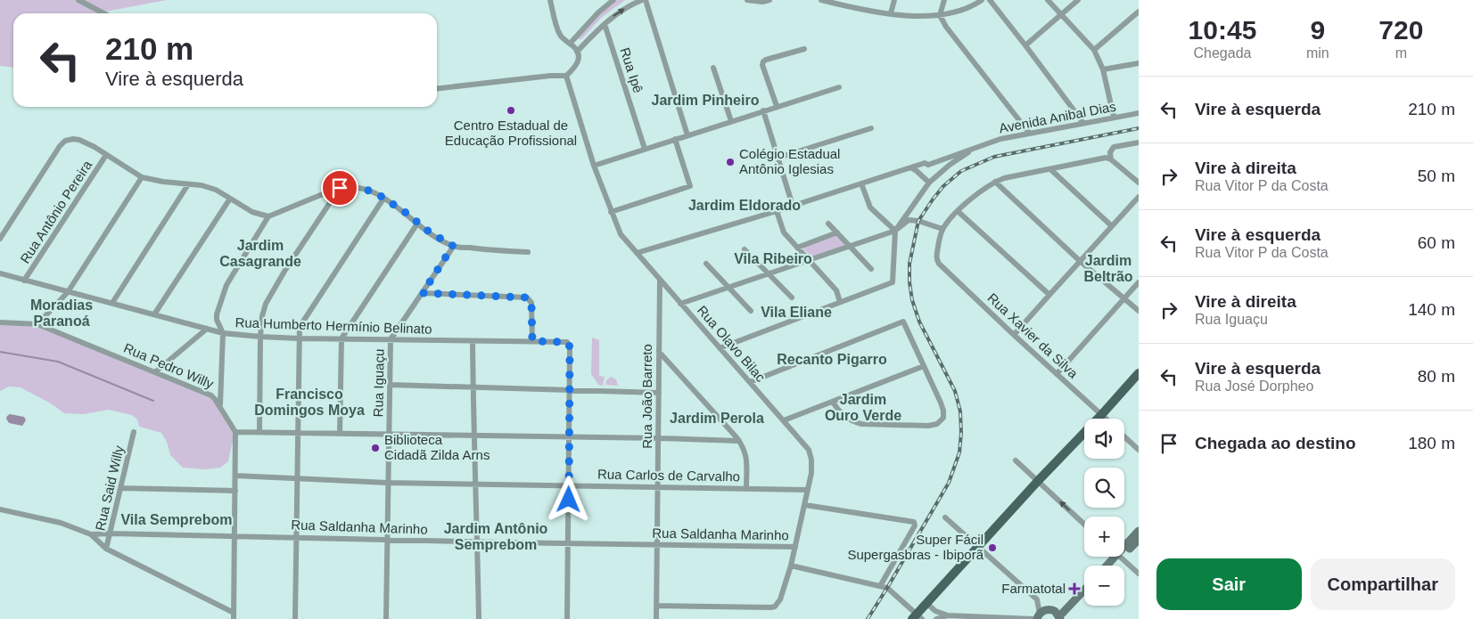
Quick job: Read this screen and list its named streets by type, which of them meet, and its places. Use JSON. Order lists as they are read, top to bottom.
{
  "streets": {
    "street": [
      "Rua Ipê",
      "Avenida Anibal Dias",
      "Rua Antônio Pereira",
      "Rua Humberto Hermínio Belinato",
      "Rua Xavier da Silva",
      "Rua Olavo Bilac",
      "Rua Pedro Willy",
      "Rua Iguaçu",
      "Rua João Barreto",
      "Rua Carlos de Carvalho",
      "Rua Said Willy",
      "Rua Saldanha Marinho"
    ]
  },
  "crossings": [
    ["Rua Antônio Pereira", "Rua Humberto Hermínio Belinato"],
    ["Rua Humberto Hermínio Belinato", "Rua Iguaçu"],
    ["Rua Olavo Bilac", "Rua João Barreto"],
    ["Rua Olavo Bilac", "Rua Carlos de Carvalho"],
    ["Rua Olavo Bilac", "Rua Saldanha Marinho"],
    ["Rua Iguaçu", "Rua Carlos de Carvalho"],
    ["Rua Iguaçu", "Rua Saldanha Marinho"],
    ["Rua João Barreto", "Rua Carlos de Carvalho"],
    ["Rua João Barreto", "Rua Saldanha Marinho"],
    ["Rua Said Willy", "Rua Saldanha Marinho"]
  ],
  "districts": [
    "Jardim Pinheiro",
    "Jardim Eldorado",
    "Jardim Casagrande",
    "Vila Ribeiro",
    "Jardim Beltrão",
    "Moradias Paranoá",
    "Vila Eliane",
    "Recanto Pigarro",
    "Francisco Domingos Moya",
    "Jardim Ouro Verde",
    "Jardim Perola",
    "Vila Semprebom",
    "Jardim Antônio Semprebom"
  ],
  "places": {
    "other": [
      "Centro Estadual de Educação Profissional",
      "Colégio Estadual Antônio Iglesias",
      "Biblioteca Cidadã Zilda Arns",
      "Super Fácil Supergasbras - Ibiporã"
    ],
    "health": ["Farmatotal"]
  },
  "page": {
    "eta": [
      "10:45",
      "Chegada",
      "9",
      "min",
      "720",
      "m"
    ],
    "turn": ["210 m", "Vire à esquerda"],
    "list": [
      {
        "name": "Vire à esquerda",
        "value": "210 m"
      },
      {
        "name": "Vire à direita",
        "note": "Rua Vitor P da Costa",
        "value": "50 m"
      },
      {
        "name": "Vire à esquerda",
        "note": "Rua Vitor P da Costa",
        "value": "60 m"
      },
      {
        "name": "Vire à direita",
        "note": "Rua Iguaçu",
        "value": "140 m"
      },
      {
        "name": "Vire à esquerda",
        "note": "Rua José Dorpheo",
        "value": "80 m"
      },
      {
        "name": "Chegada ao destino",
        "value": "180 m"
      }
    ],
    "map_buttons": ["+", "−"],
    "buttons": ["Sair", "Compartilhar"]
  }
}
